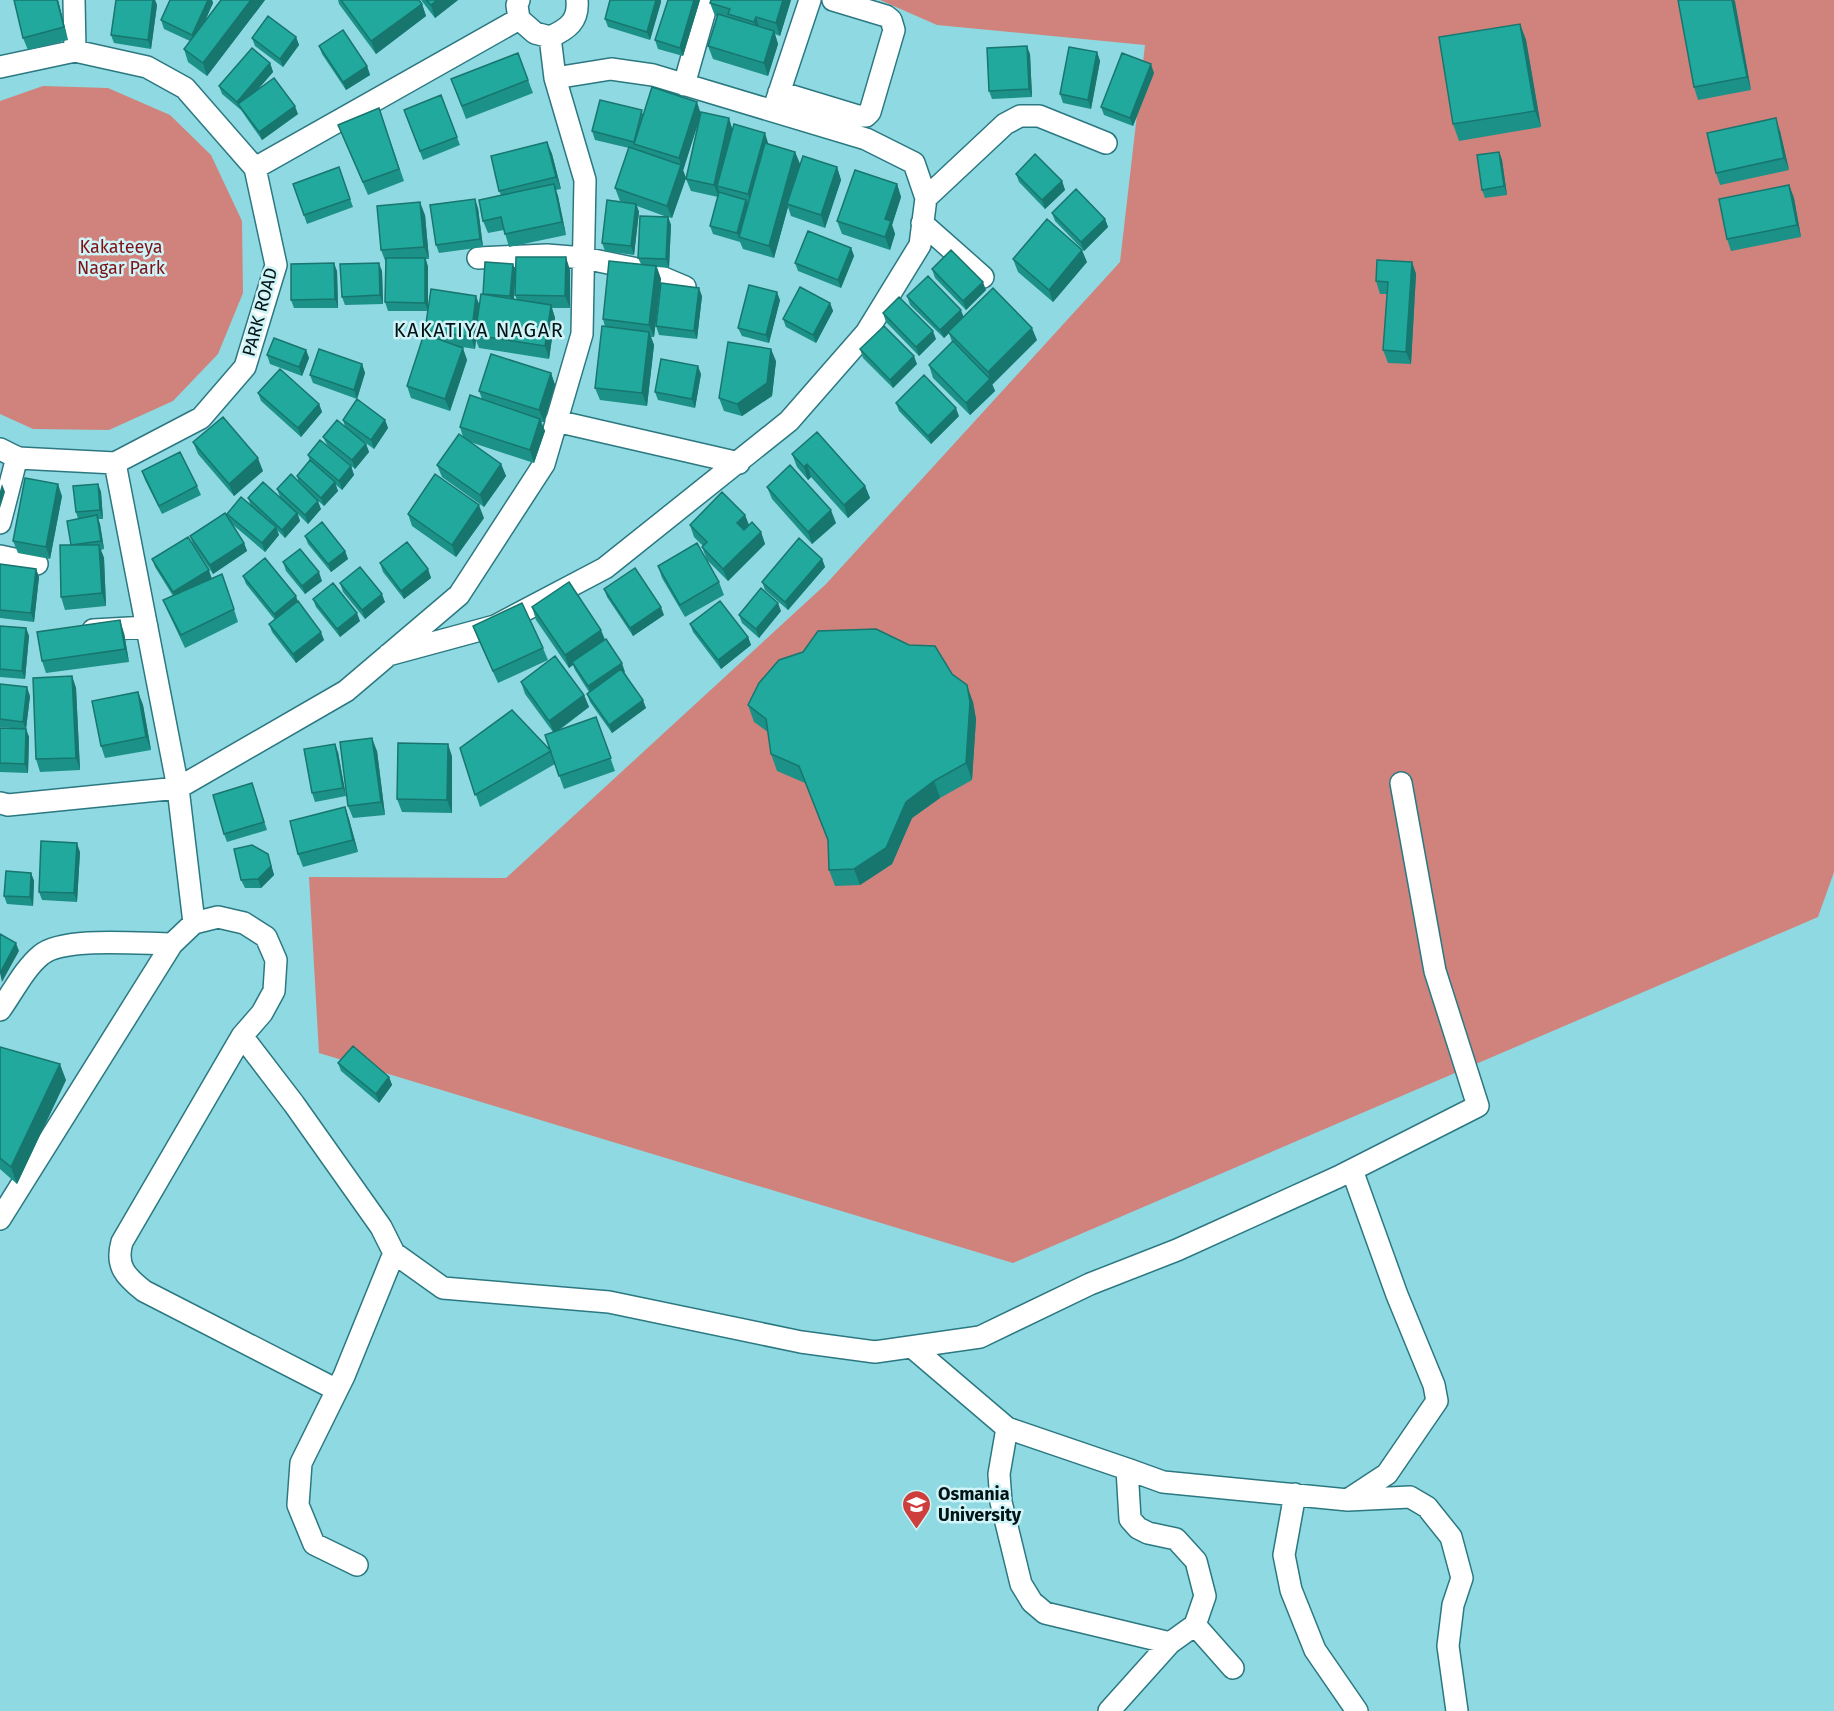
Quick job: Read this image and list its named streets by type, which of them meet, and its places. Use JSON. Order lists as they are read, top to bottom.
{
  "streets": {
    "street": ["PARK ROAD"]
  },
  "districts": ["KAKATIYA NAGAR"],
  "parks": ["Kakateeya Nagar Park"],
  "places": {
    "school or university": ["Osmania University"]
  }
}
